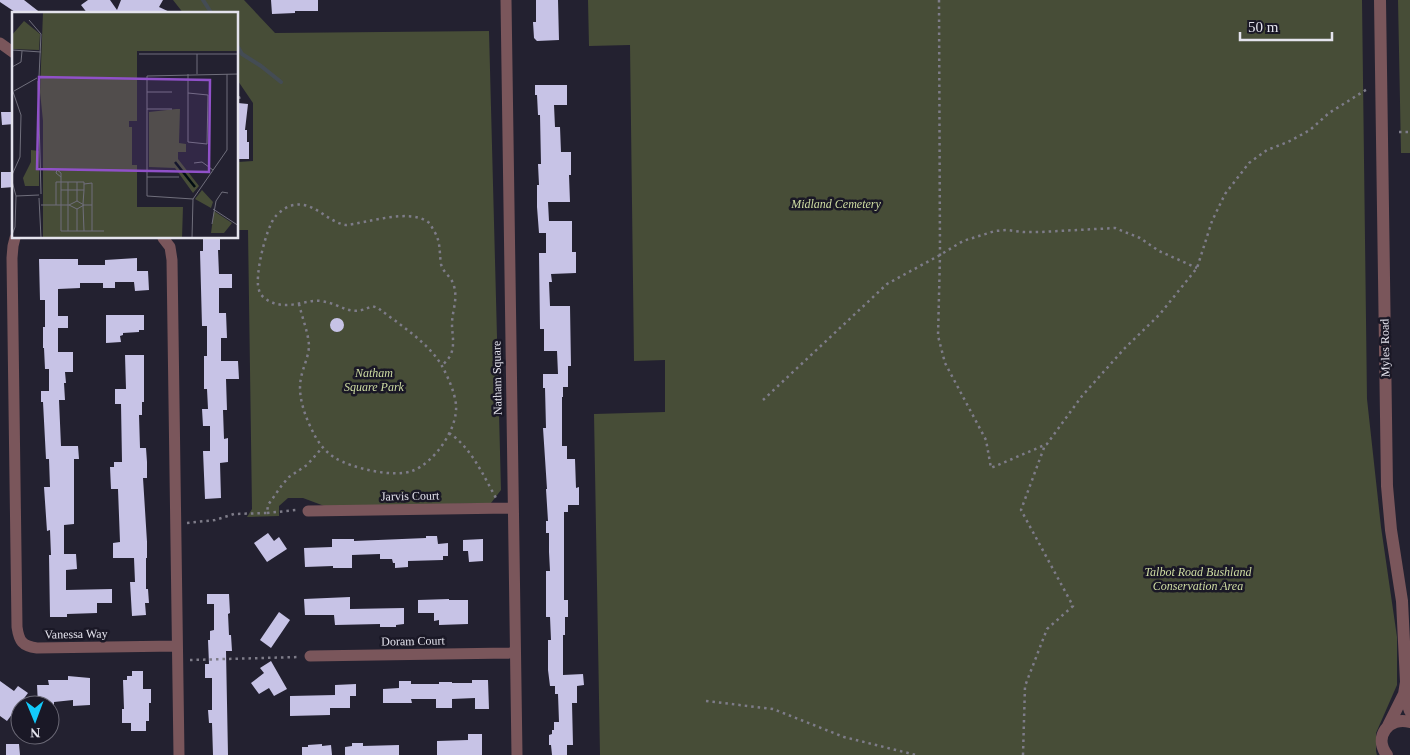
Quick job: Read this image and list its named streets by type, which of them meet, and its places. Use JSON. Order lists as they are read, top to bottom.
{
  "streets": {
    "street": [
      "Myles Road",
      "Natham Square",
      "Jarvis Court",
      "Vanessa Way",
      "Doram Court"
    ]
  },
  "crossings": [
    ["Natham Square", "Jarvis Court"],
    ["Natham Square", "Doram Court"]
  ],
  "parks": ["Midland Cemetery", "Natham Square Park", "Talbot Road Bushland Conservation Area"],
  "scale_bar": "50 m",
  "north": "bottom"
}
